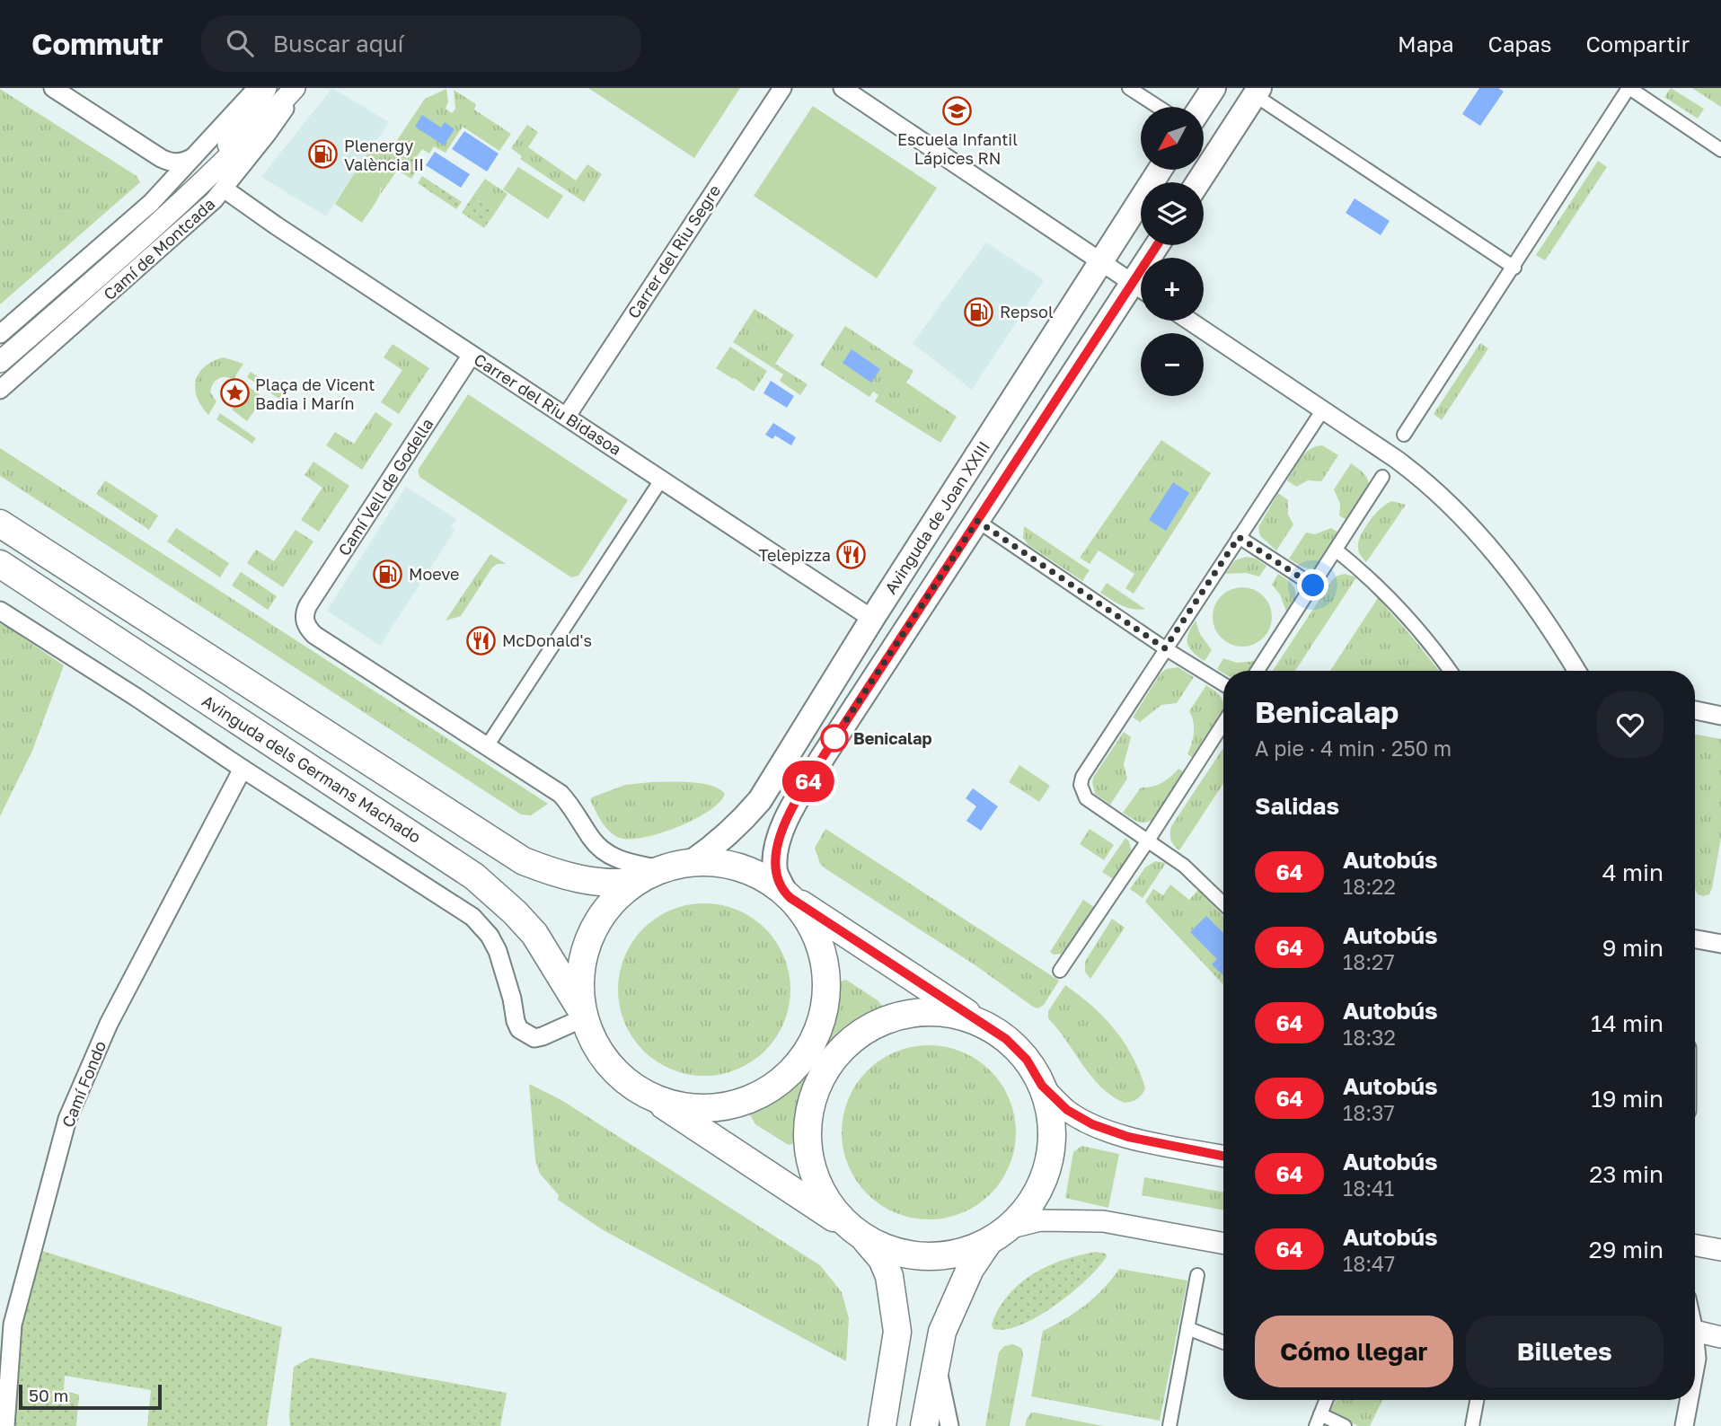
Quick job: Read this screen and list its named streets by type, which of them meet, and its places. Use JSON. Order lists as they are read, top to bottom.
{
  "streets": {
    "main road": ["Avinguda de Joan XXIII", "Avinguda dels Germans Machado"],
    "street": [
      "Camí de Montcada",
      "Carrer del Riu Segre",
      "Carrer del Riu Bidasoa",
      "Camí Vell de Godella",
      "Camí Fondo"
    ]
  },
  "crossings": [
    ["Camí de Montcada", "Carrer del Riu Bidasoa"],
    ["Carrer del Riu Segre", "Carrer del Riu Bidasoa"],
    ["Carrer del Riu Bidasoa", "Camí Vell de Godella"],
    ["Carrer del Riu Bidasoa", "Avinguda de Joan XXIII"]
  ],
  "places": {
    "school or university": ["Escuela Infantil Lápices RN"],
    "fuel station": ["Plenergy València II", "Repsol", "Moeve"],
    "place": ["Plaça de Vicent Badia i Marín"],
    "restaurant": ["Telepizza", "McDonald's"],
    "other": ["Benicalap"]
  },
  "lines": ["bus line 64"],
  "scale_bar": "50 m",
  "north": "bottom left",
  "page": {
    "header": "Commutr",
    "search": "Buscar aquí",
    "nav": ["Mapa", "Capas", "Compartir"],
    "on_map": "64",
    "map_buttons": ["+", "−"],
    "heading": [
      ["Benicalap", "A pie · 4 min · 250 m"],
      "Salidas"
    ],
    "list": [
      {
        "mark": "64",
        "name": "Autobús",
        "note": "18:22",
        "value": "4 min"
      },
      {
        "mark": "64",
        "name": "Autobús",
        "note": "18:27",
        "value": "9 min"
      },
      {
        "mark": "64",
        "name": "Autobús",
        "note": "18:32",
        "value": "14 min"
      },
      {
        "mark": "64",
        "name": "Autobús",
        "note": "18:37",
        "value": "19 min"
      },
      {
        "mark": "64",
        "name": "Autobús",
        "note": "18:41",
        "value": "23 min"
      },
      {
        "mark": "64",
        "name": "Autobús",
        "note": "18:47",
        "value": "29 min"
      }
    ],
    "buttons": ["Cómo llegar", "Billetes"],
    "scale": "50 m"
  }
}
